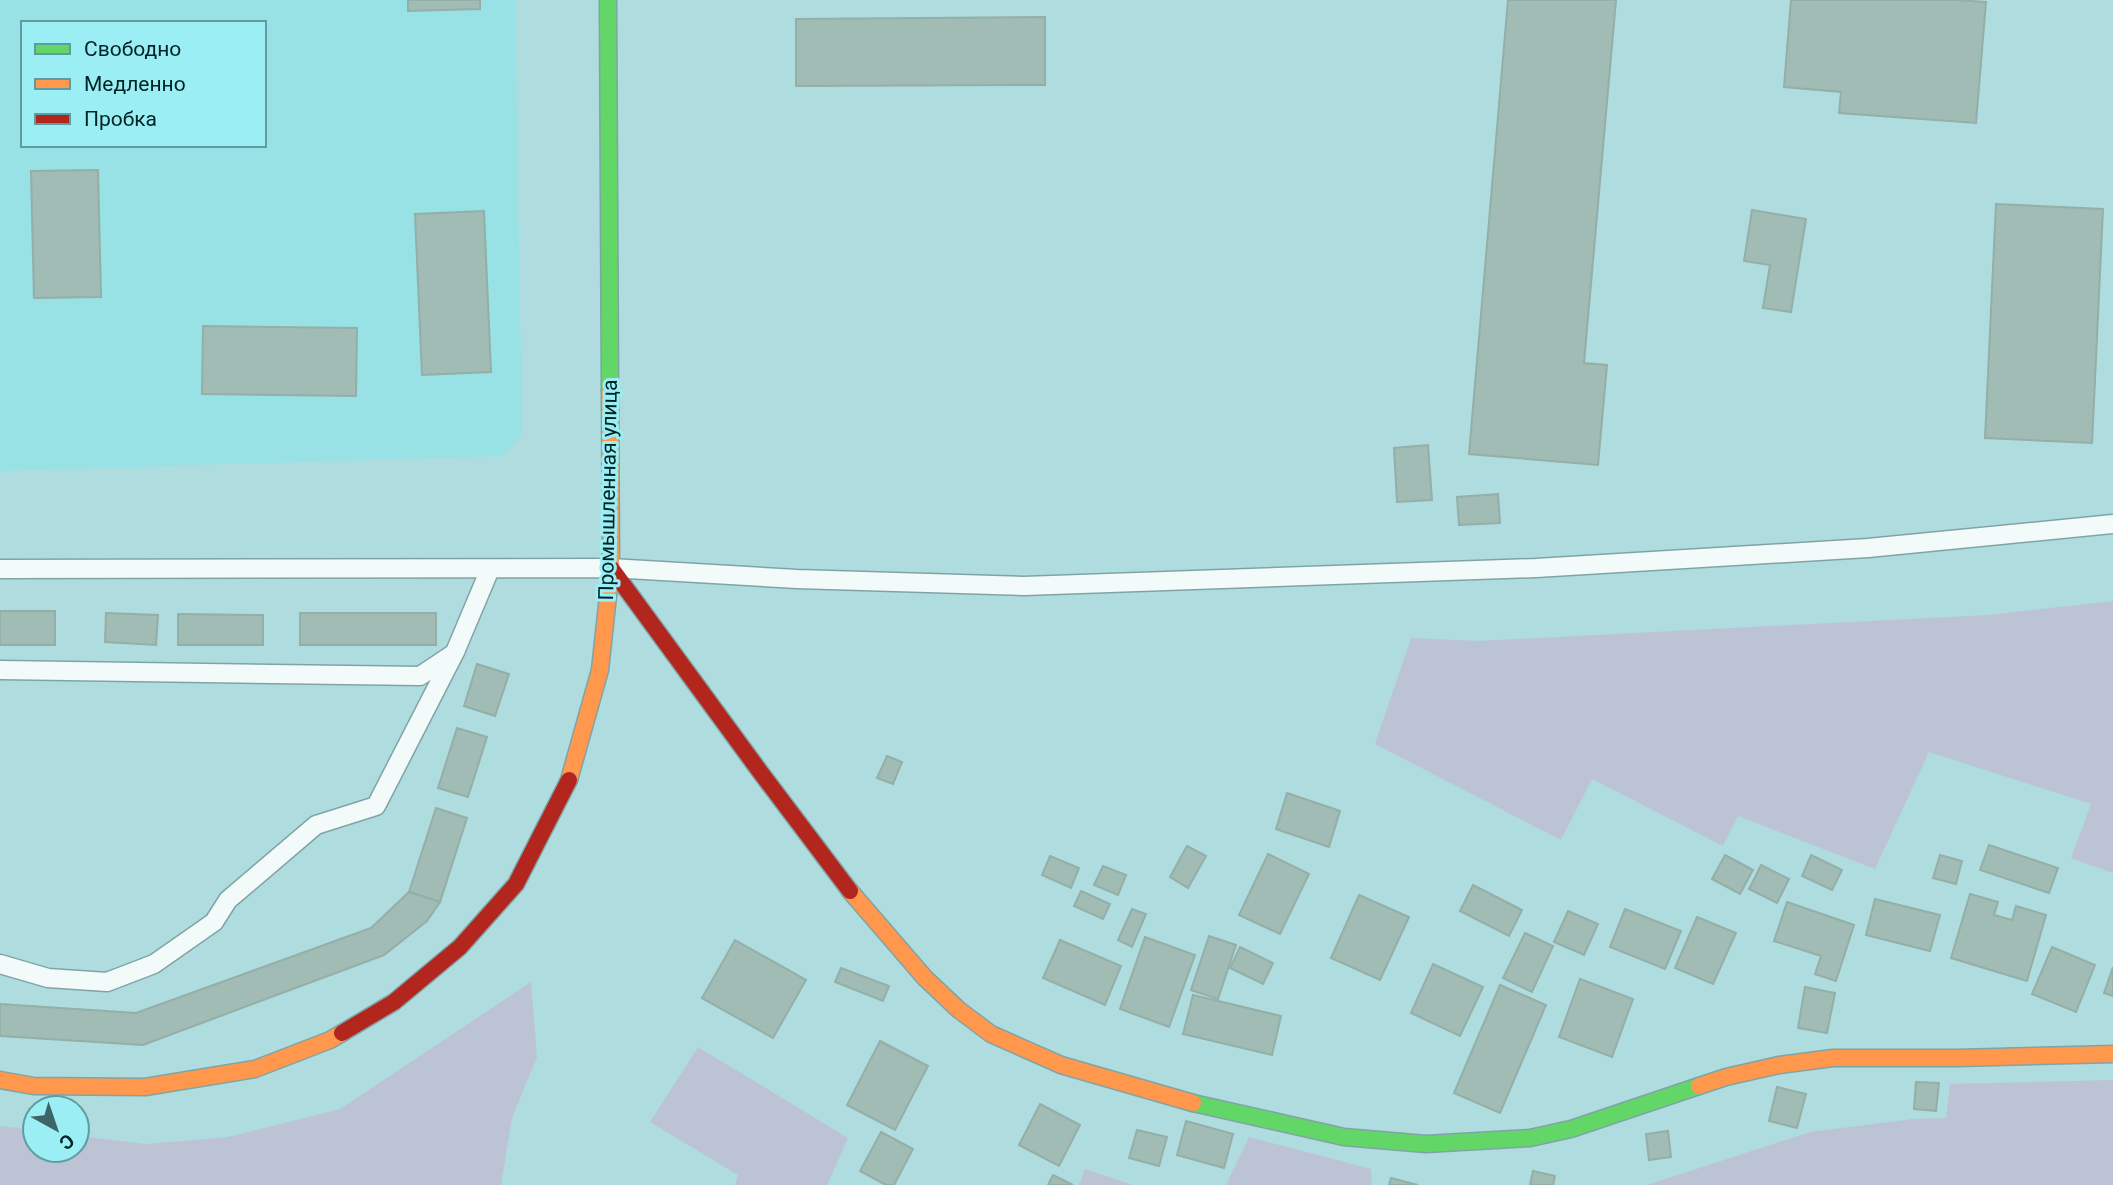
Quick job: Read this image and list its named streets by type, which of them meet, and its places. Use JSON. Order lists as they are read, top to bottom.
{
  "streets": {
    "street": ["Промышленная улица"]
  },
  "legend": ["Свободно", "Медленно", "Пробка"],
  "north": "bottom right"
}
